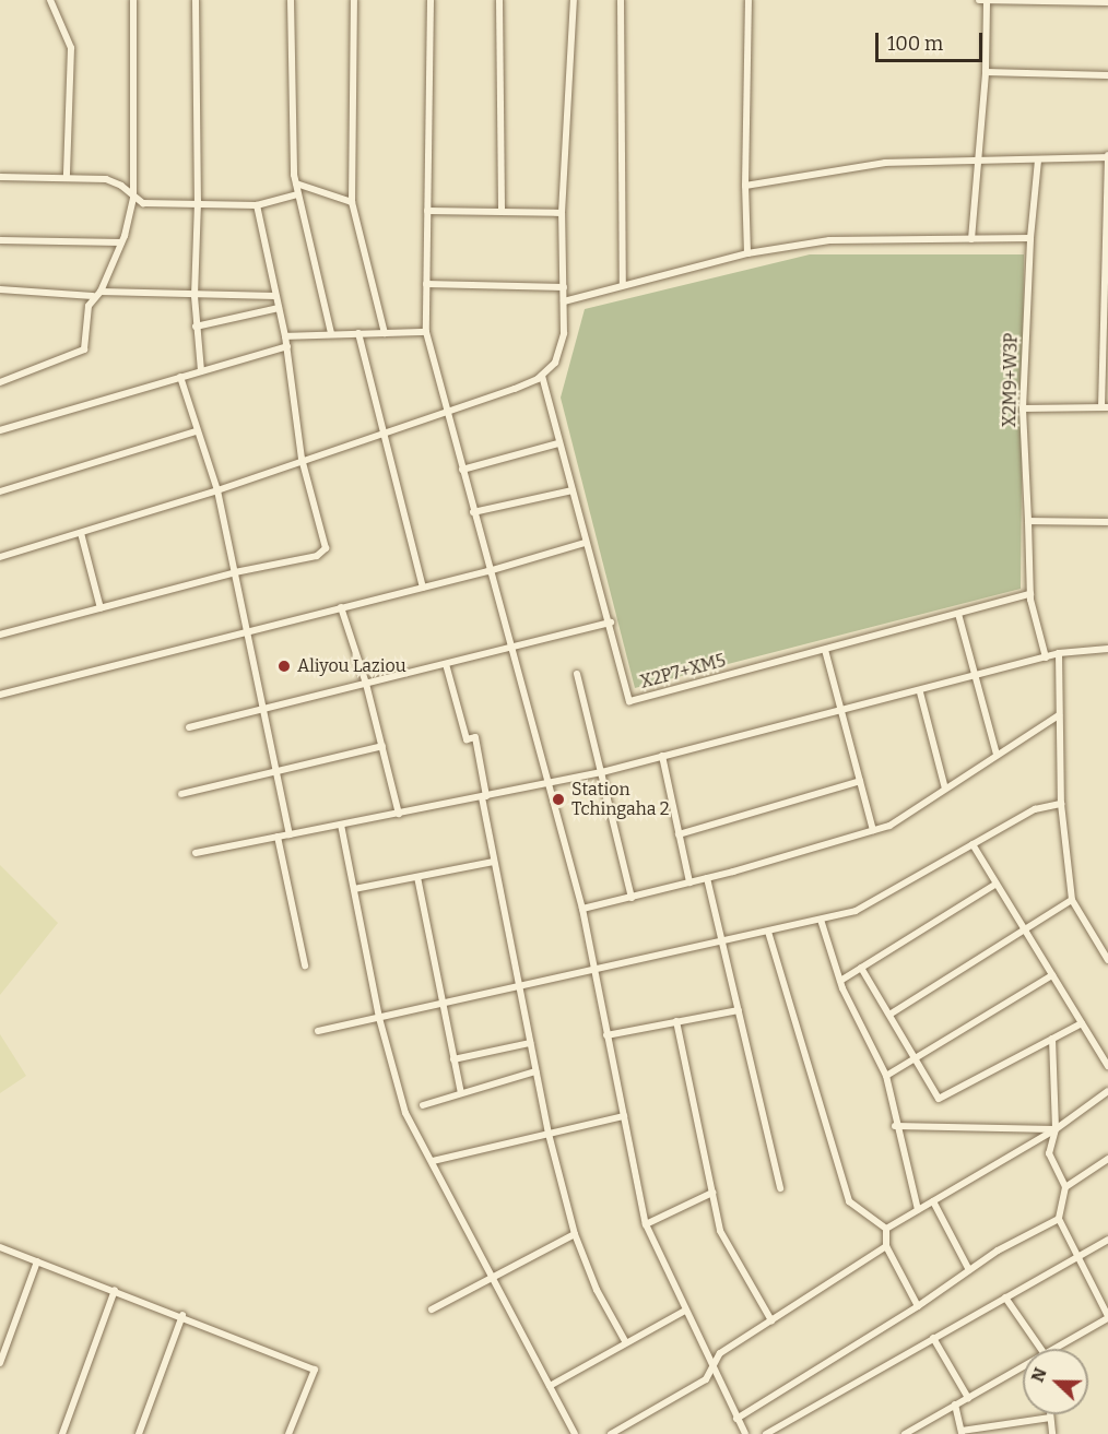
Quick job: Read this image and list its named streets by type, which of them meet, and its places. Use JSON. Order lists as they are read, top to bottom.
{
  "streets": {
    "street": ["X2M9+W3P", "X2P7+XM5"]
  },
  "crossings": [
    ["X2M9+W3P", "X2P7+XM5"]
  ],
  "places": ["Aliyou Laziou", "Station Tchingaha 2"],
  "scale_bar": "100 m",
  "north": "left"
}
